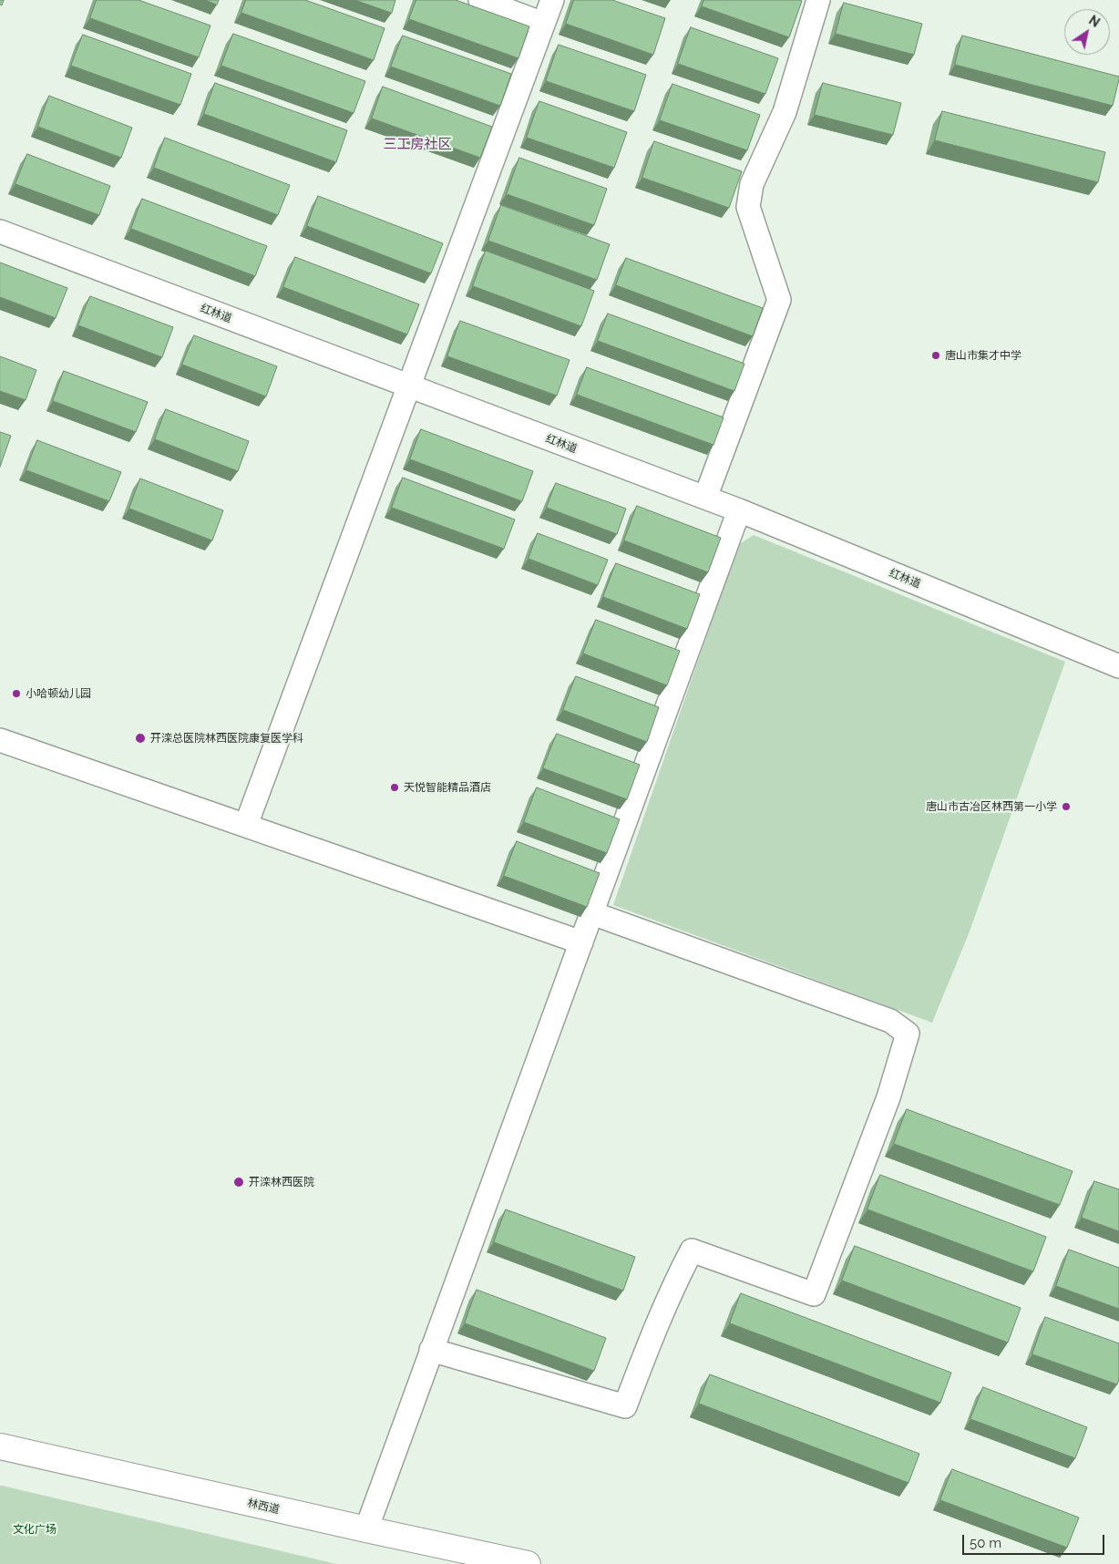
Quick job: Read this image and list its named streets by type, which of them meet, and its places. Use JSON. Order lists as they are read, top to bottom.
{
  "streets": {
    "main road": ["林西道"],
    "street": ["红林道"]
  },
  "districts": ["三工房社区"],
  "parks": ["文化广场"],
  "places": [
    "唐山市集才中学",
    "小哈顿幼儿园",
    "开滦总医院林西医院康复医学科",
    "天悦智能精品酒店",
    "唐山市古冶区林西第一小学",
    "开滦林西医院"
  ],
  "scale_bar": "50 m",
  "north": "top right"
}
